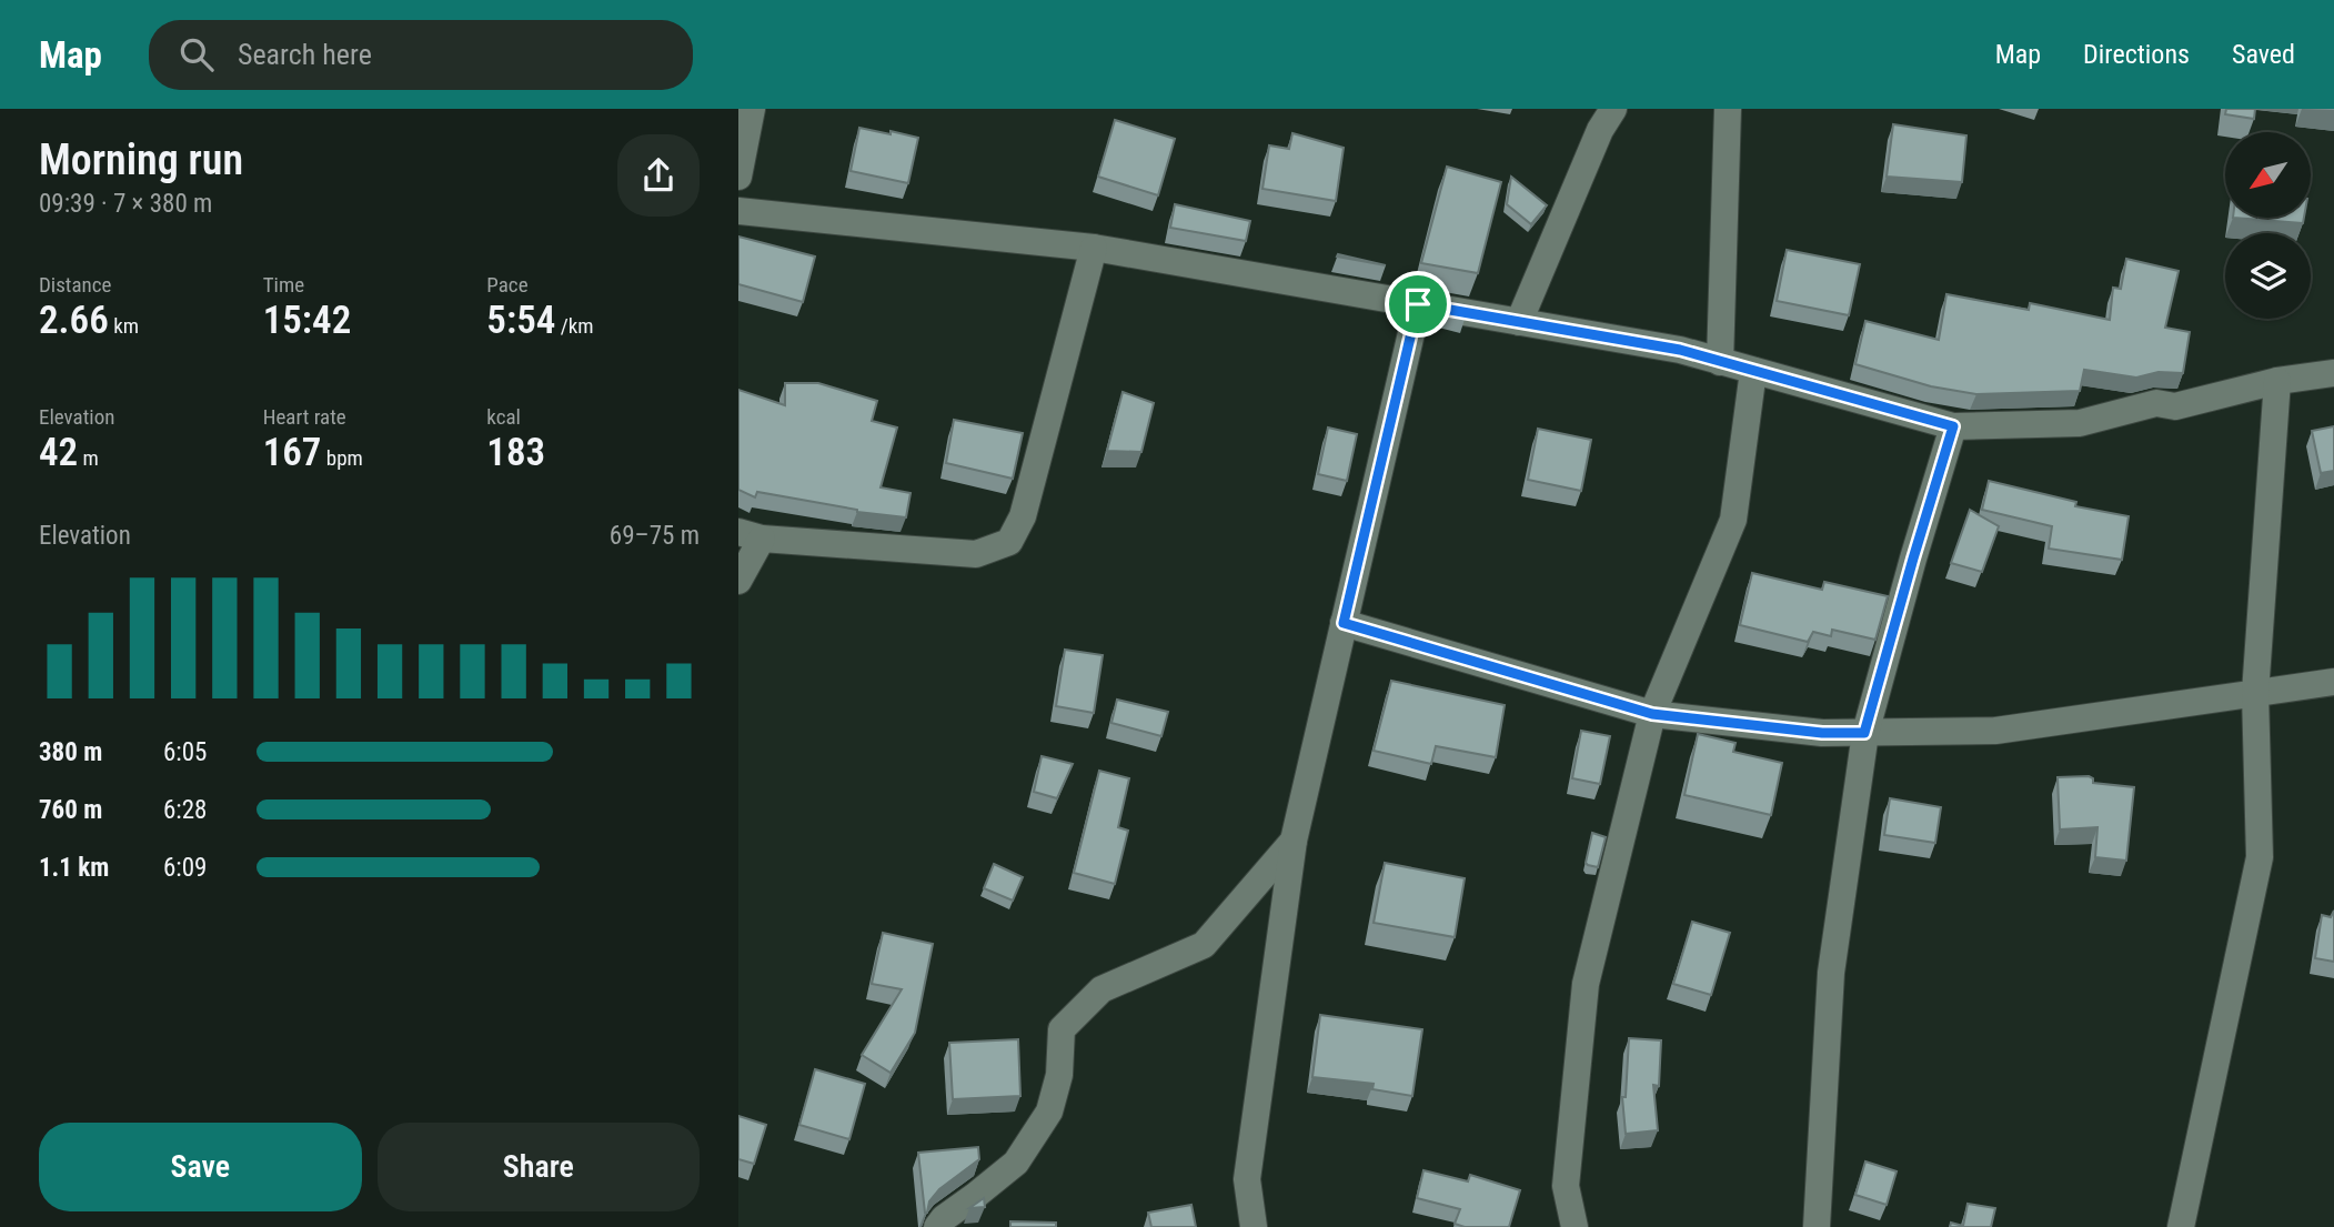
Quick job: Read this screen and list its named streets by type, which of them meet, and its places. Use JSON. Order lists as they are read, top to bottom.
{
  "north": "bottom left",
  "page": {
    "header": "Map",
    "search": "Search here",
    "nav": ["Map", "Directions", "Saved"],
    "heading": ["Morning run", "09:39 · 7 × 380 m"],
    "stats": [
      ["Distance", "2.66 km"],
      ["Time", "15:42"],
      ["Pace", "5:54 /km"],
      ["Elevation", "42 m"],
      ["Heart rate", "167 bpm"],
      ["kcal", "183"]
    ],
    "chart": ["Elevation", "69–75 m"],
    "list": [
      {
        "name": "380 m",
        "note": "6:05"
      },
      {
        "name": "760 m",
        "note": "6:28"
      },
      {
        "name": "1.1 km",
        "note": "6:09"
      }
    ],
    "buttons": ["Save", "Share"]
  }
}
